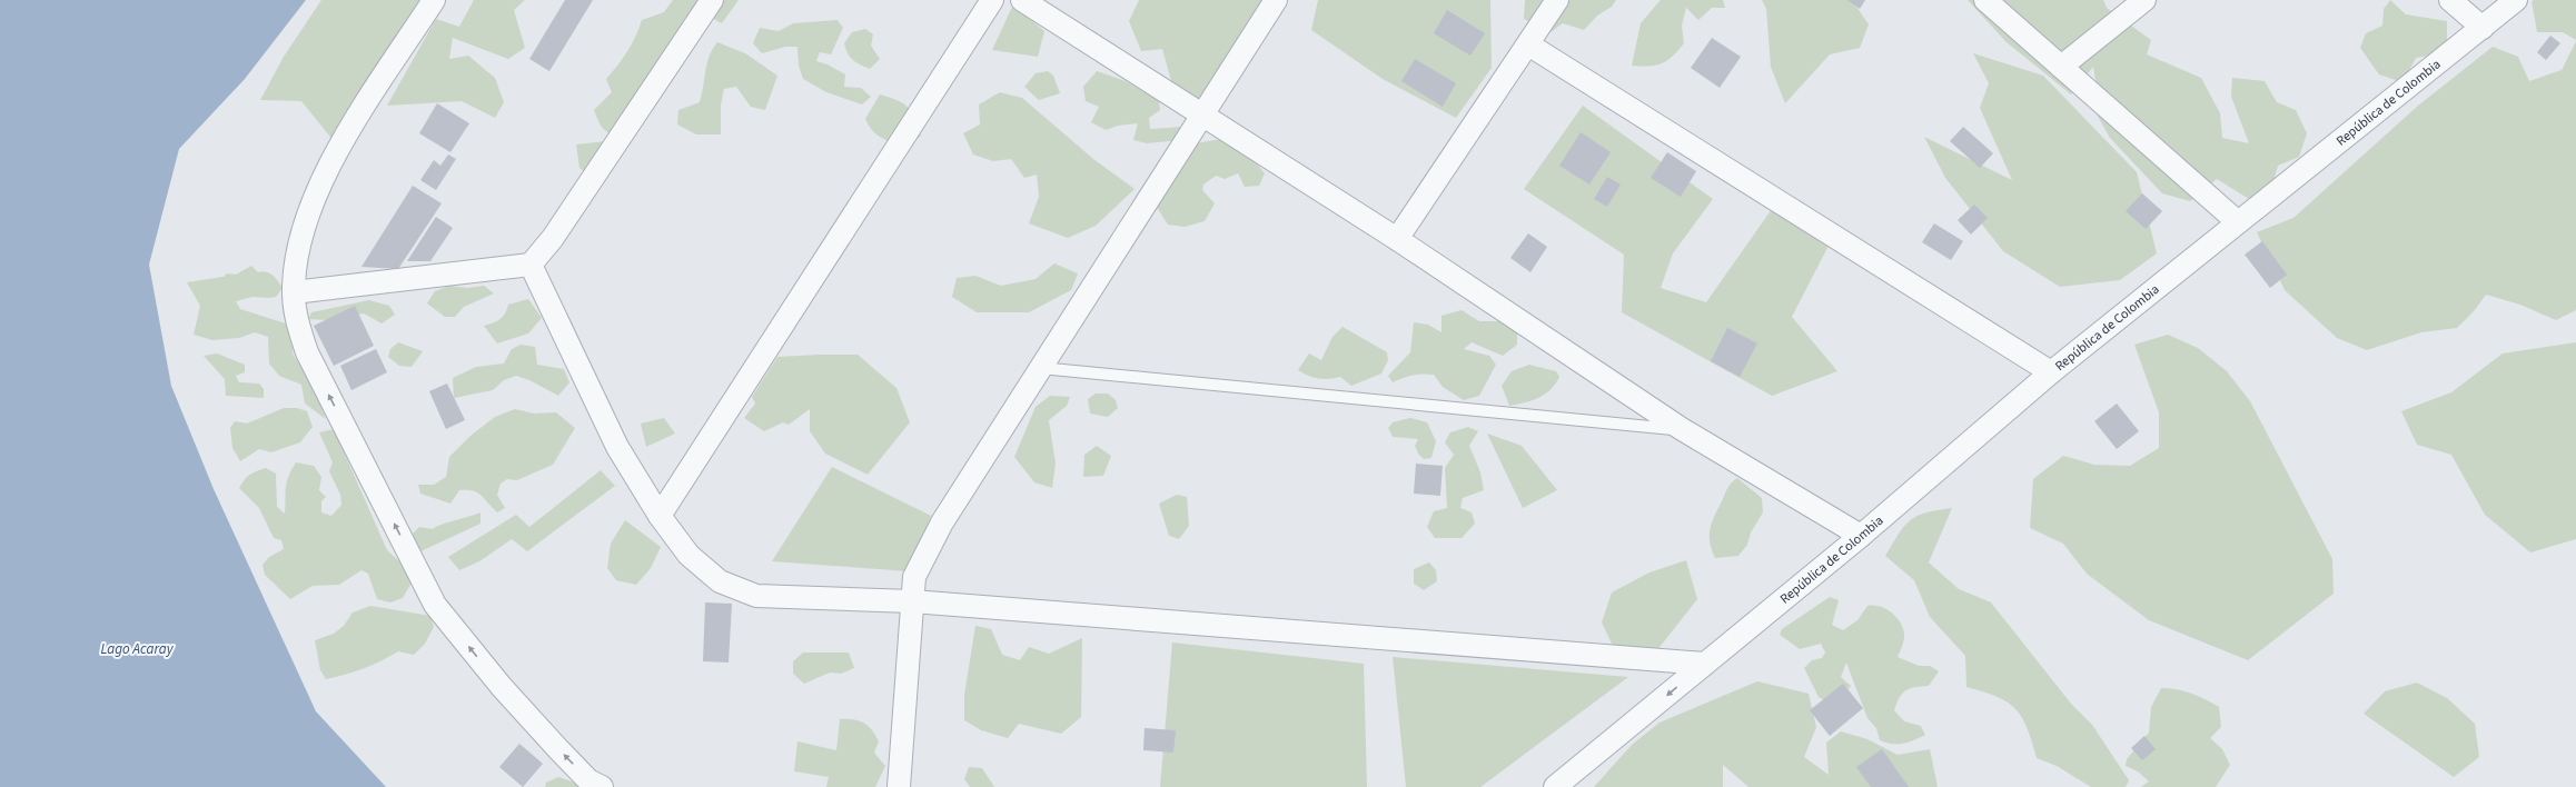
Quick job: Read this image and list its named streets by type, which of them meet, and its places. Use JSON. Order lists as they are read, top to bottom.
{
  "streets": {
    "street": ["República de Colombia"]
  },
  "water": ["Lago Acaray"]
}
